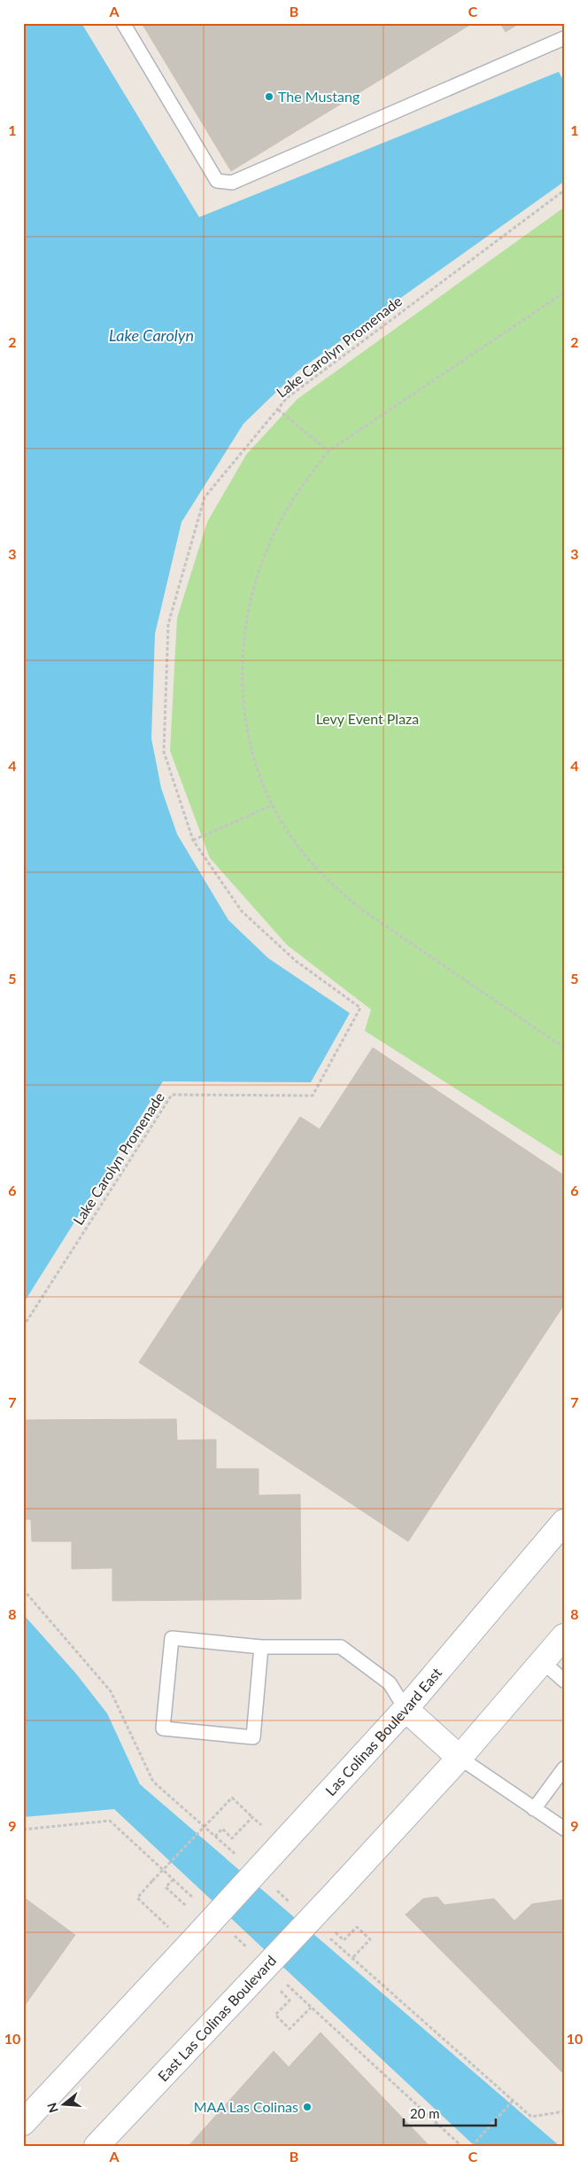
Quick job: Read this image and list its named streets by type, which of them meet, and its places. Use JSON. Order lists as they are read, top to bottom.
{
  "streets": {
    "main road": ["Las Colinas Boulevard East", "East Las Colinas Boulevard"],
    "path": ["Lake Carolyn Promenade"]
  },
  "water": ["Lake Carolyn"],
  "parks": ["Levy Event Plaza"],
  "places": ["The Mustang", "MAA Las Colinas"],
  "scale_bar": "20 m",
  "north": "left",
  "grid": {
    "columns": ["A", "B", "C"],
    "rows": [
      "1",
      "2",
      "3",
      "4",
      "5",
      "6",
      "7",
      "8",
      "9",
      "10"
    ]
  }
}
